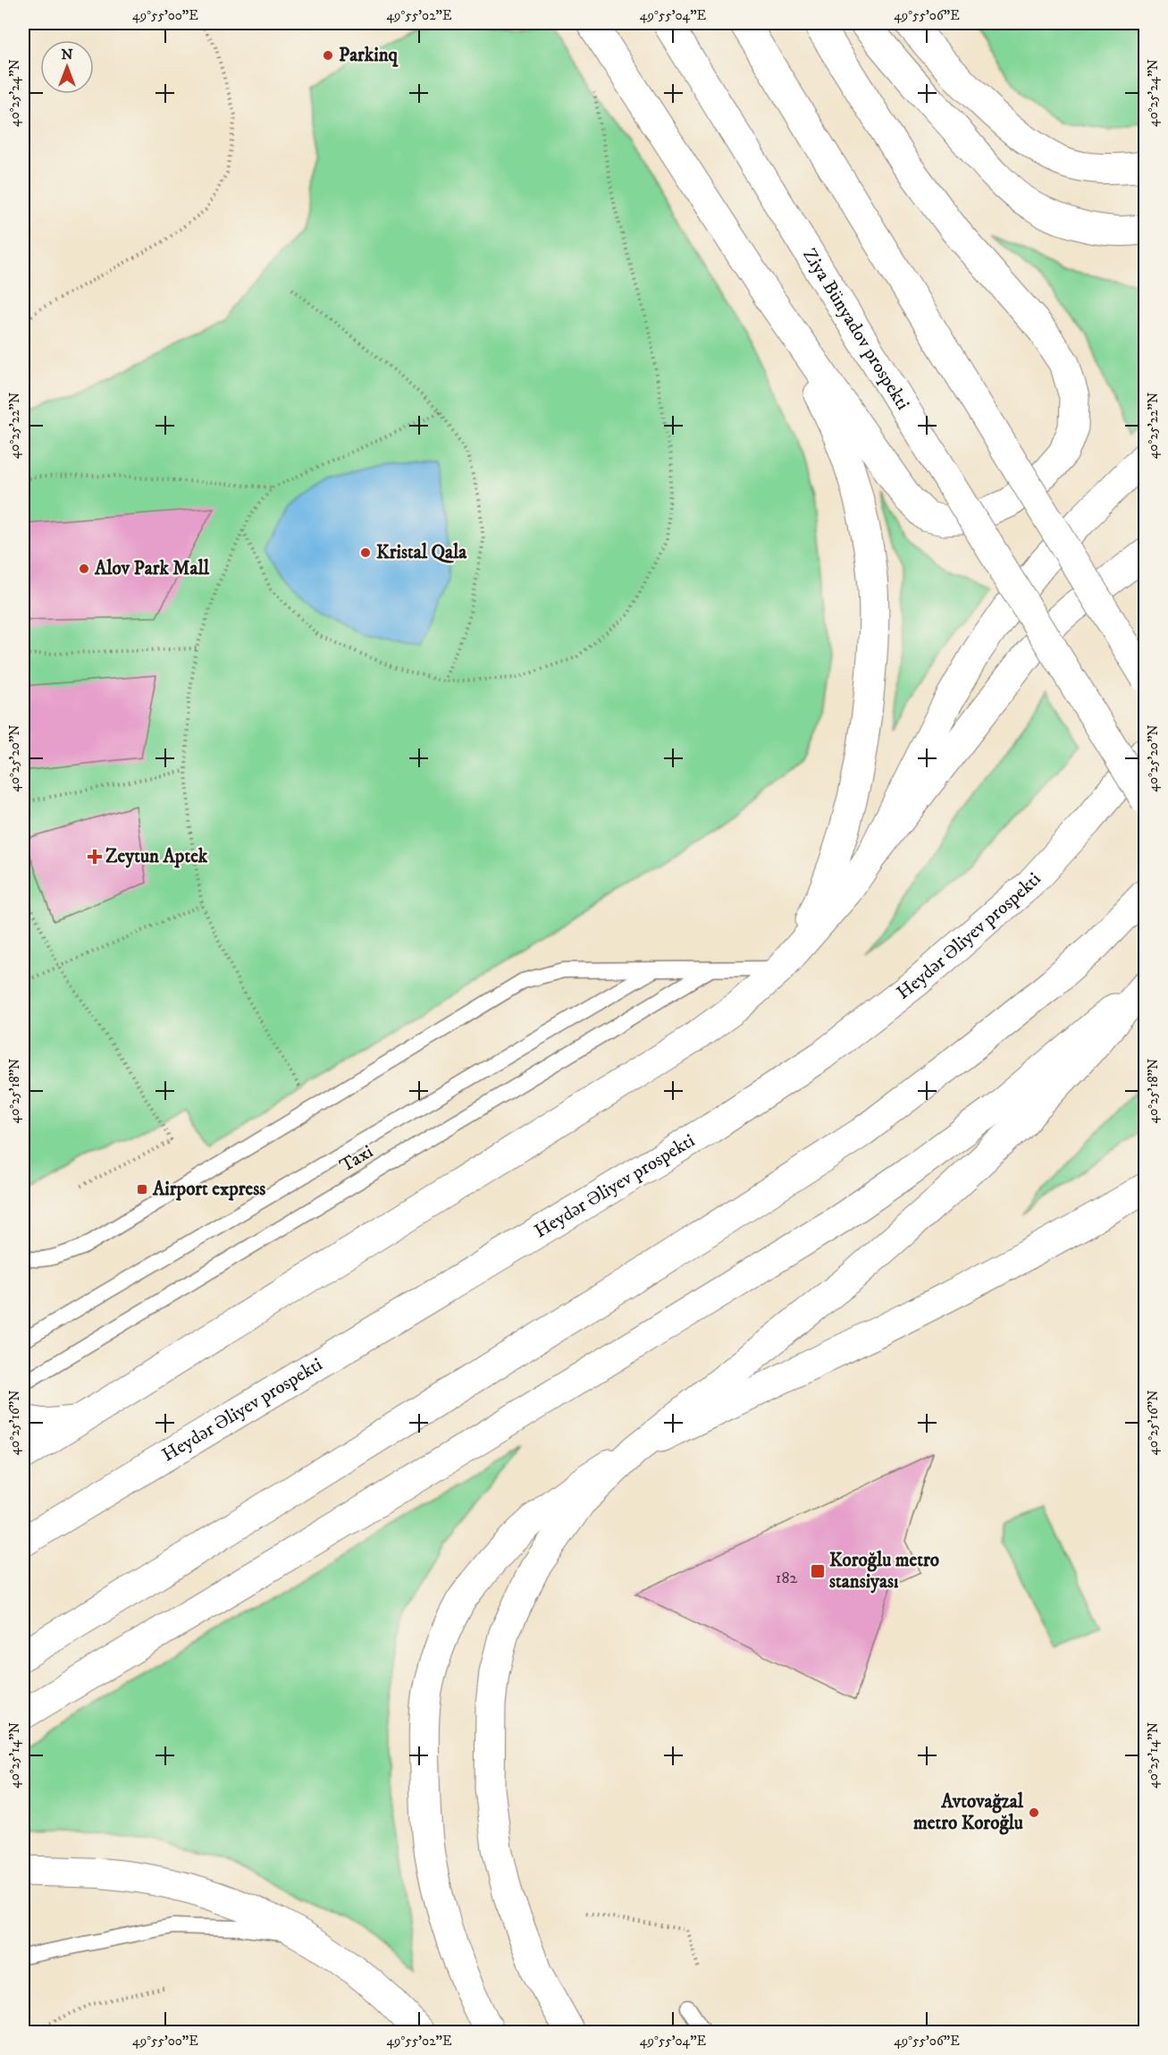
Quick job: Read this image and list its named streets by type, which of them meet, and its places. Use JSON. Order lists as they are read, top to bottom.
{
  "streets": {
    "main road": ["Ziya Bünyadov prospekti", "Heydər Əliyev prospekti"],
    "lane": ["Taxi"]
  },
  "places": {
    "other": [
      "Parkinq",
      "Kristal Qala",
      "Alov Park Mall",
      "Avtovağzal metro Koroğlu"
    ],
    "health": ["Zeytun Aptek"],
    "transit": ["Airport express", "Koroğlu metro stansiyası"]
  },
  "house_numbers": ["182"],
  "north": "top",
  "coordinates": [
    "49°55'00\"E",
    "49°55'02\"E",
    "49°55'04\"E",
    "49°55'06\"E",
    "40°25'24\"N",
    "40°25'22\"N",
    "40°25'20\"N",
    "40°25'18\"N",
    "40°25'16\"N",
    "40°25'14\"N"
  ]
}
